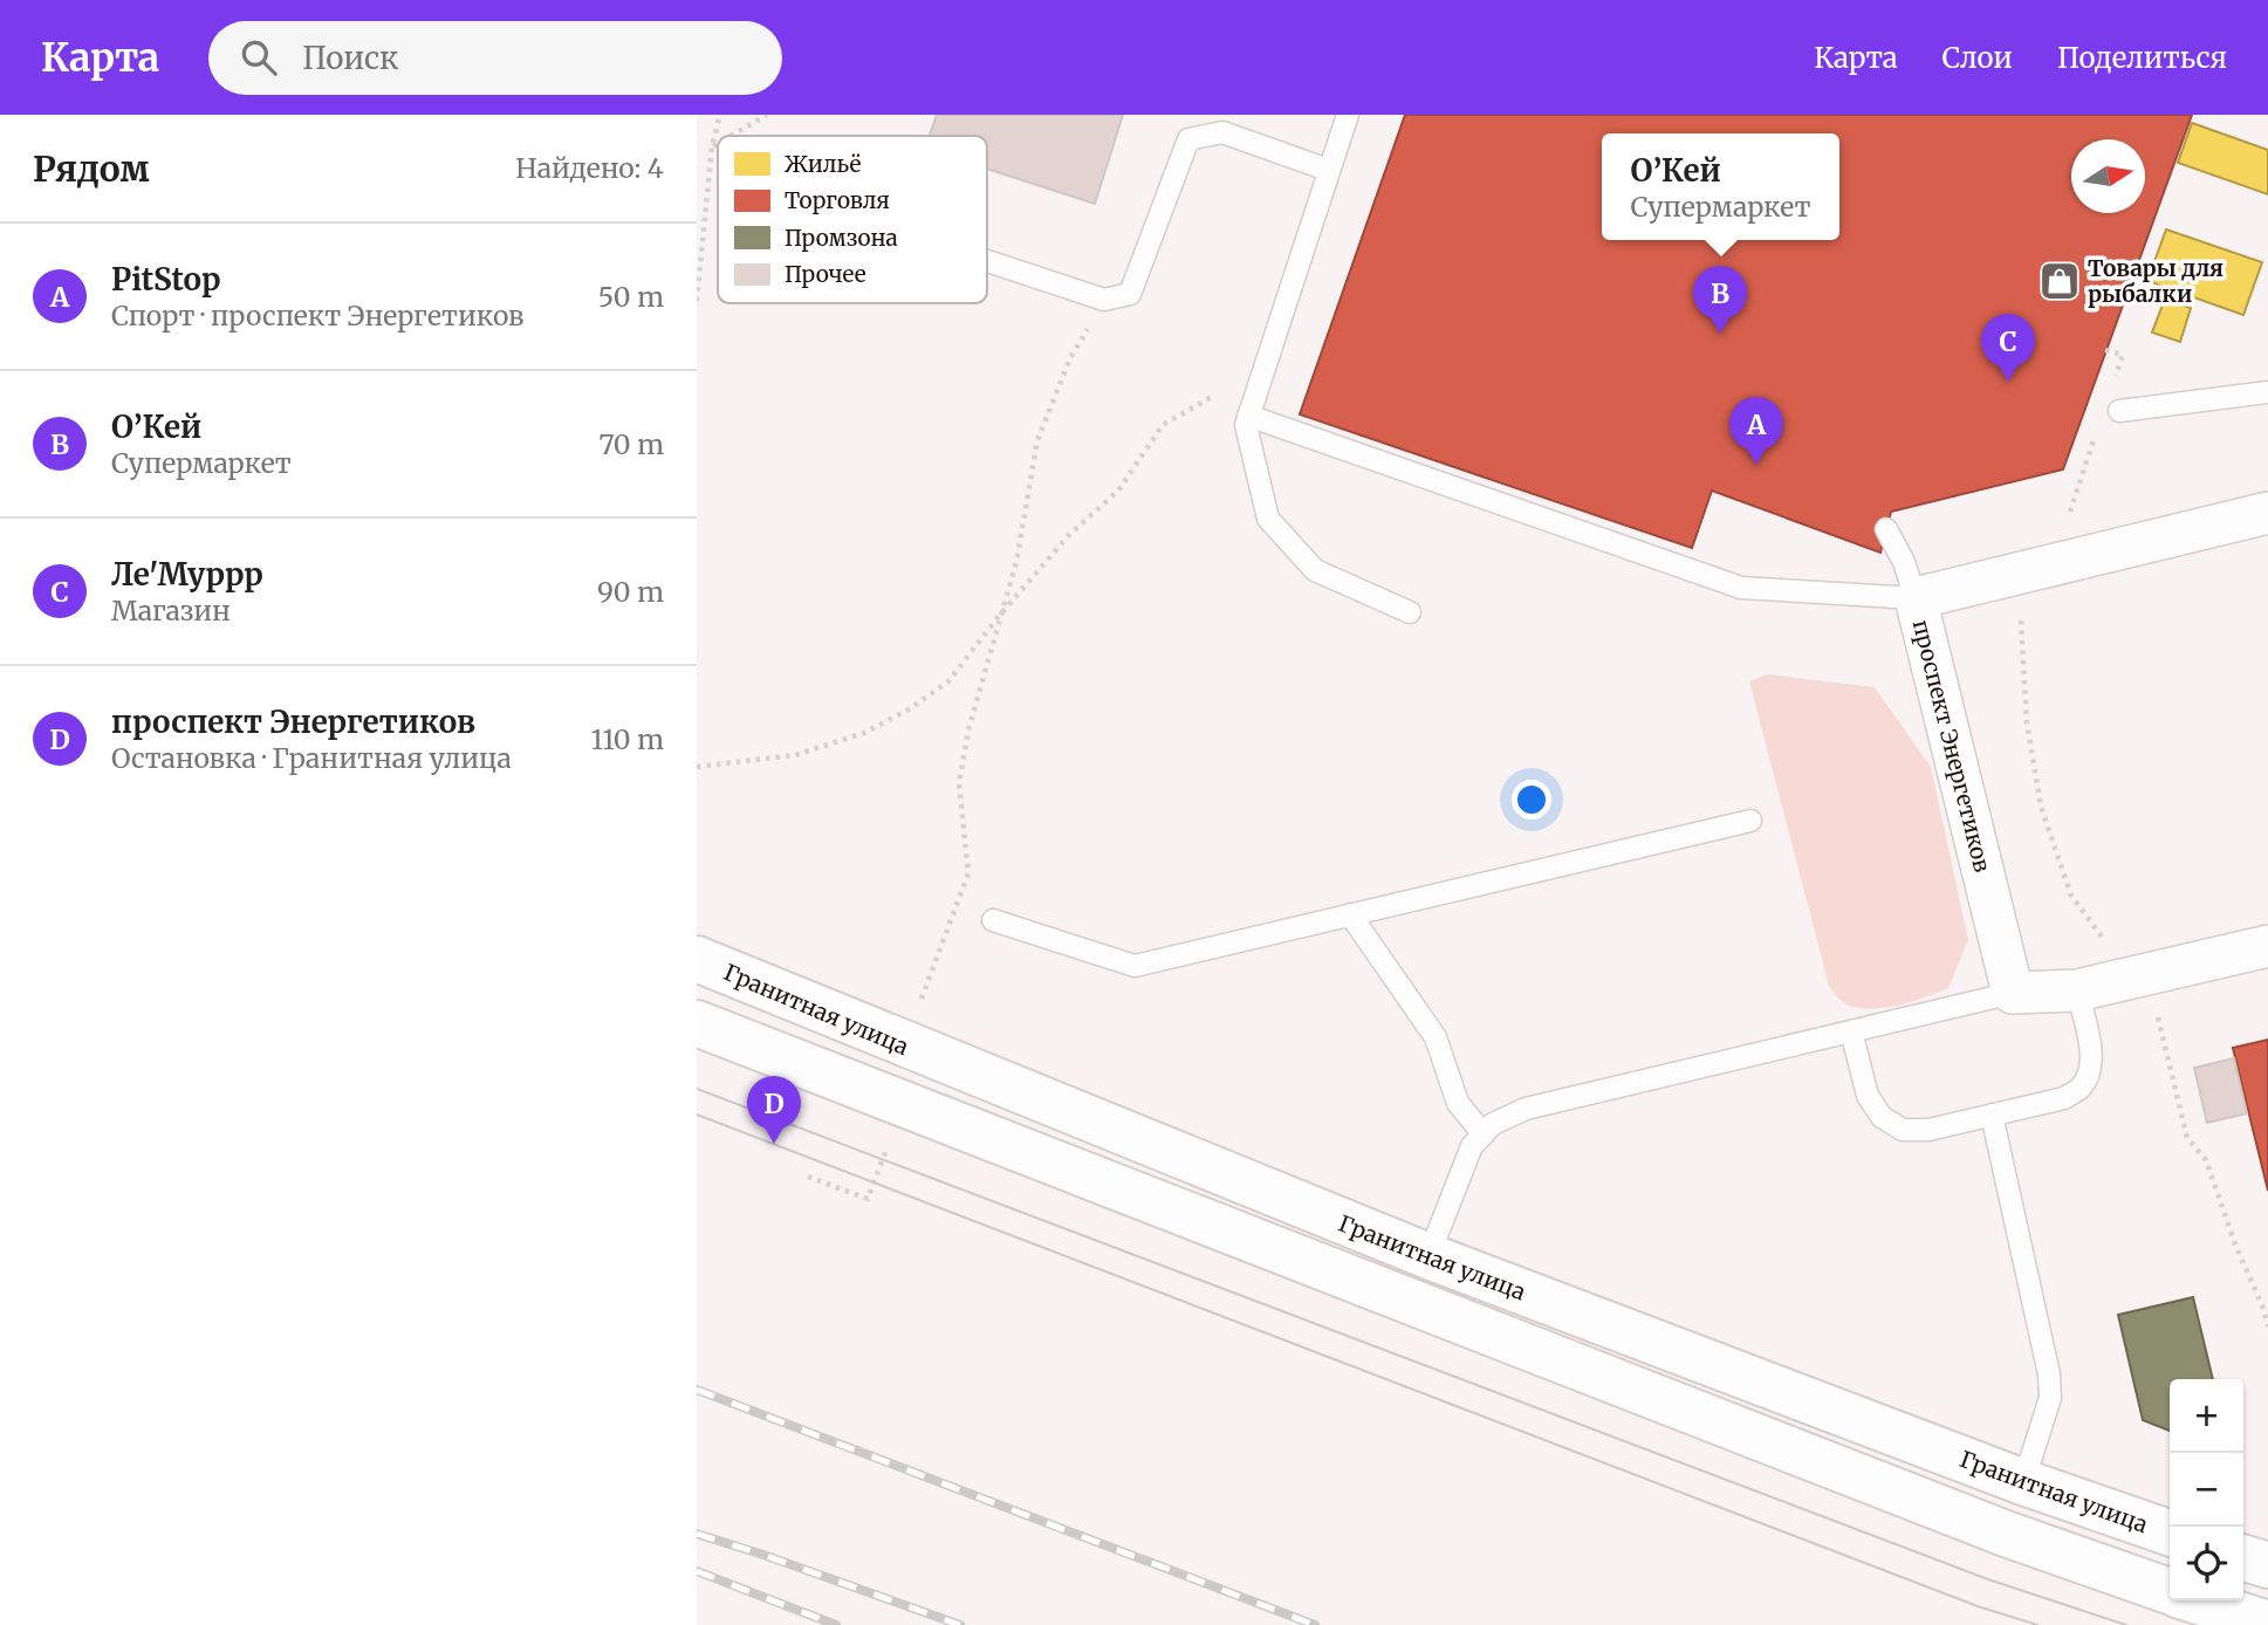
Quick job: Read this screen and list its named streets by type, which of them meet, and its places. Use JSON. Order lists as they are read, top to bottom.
{
  "streets": {
    "street": ["проспект Энергетиков", "Гранитная улица"]
  },
  "places": {
    "shop": ["Товары для рыбалки"]
  },
  "legend": [
    "Жильё",
    "Торговля",
    "Промзона",
    "Прочее"
  ],
  "north": "right",
  "page": {
    "header": "Карта",
    "search": "Поиск",
    "nav": ["Карта", "Слои", "Поделиться"],
    "heading": ["Рядом", "Найдено: 4"],
    "popup": ["О’Кей", "Супермаркет"],
    "list": [
      {
        "mark": "A",
        "name": "PitStop",
        "note": "Спорт · проспект Энергетиков",
        "value": "50 m"
      },
      {
        "mark": "B",
        "name": "О’Кей",
        "note": "Супермаркет",
        "value": "70 m"
      },
      {
        "mark": "C",
        "name": "Ле'Муррр",
        "note": "Магазин",
        "value": "90 m"
      },
      {
        "mark": "D",
        "name": "проспект Энергетиков",
        "note": "Остановка · Гранитная улица",
        "value": "110 m"
      }
    ],
    "pins": [
      "B",
      "C",
      "A",
      "D"
    ],
    "map_buttons": ["+", "−"]
  }
}
